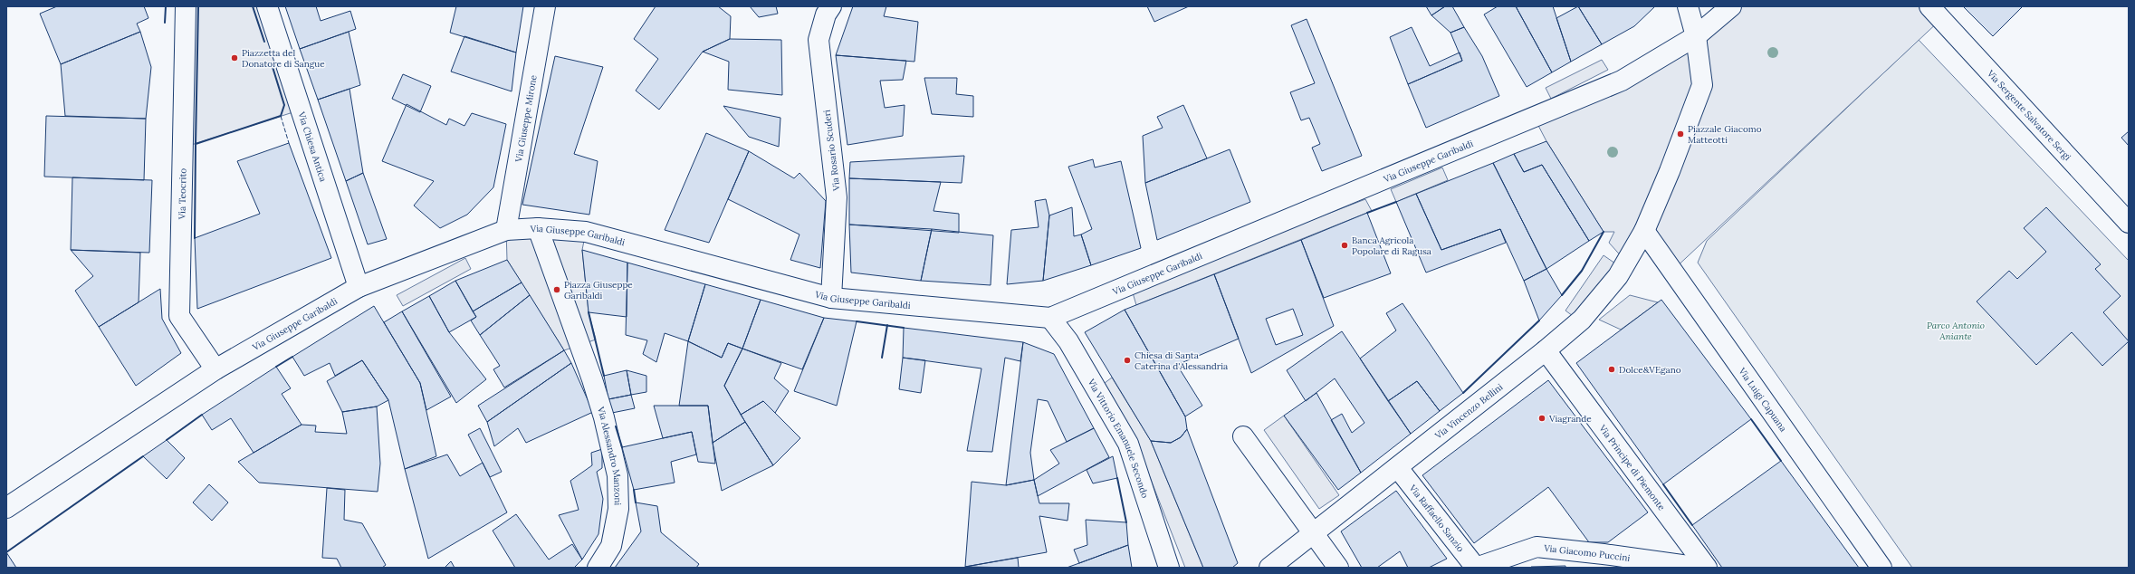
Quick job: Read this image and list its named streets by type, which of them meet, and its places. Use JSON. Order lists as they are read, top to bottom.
{
  "streets": {
    "street": [
      "Via Sergente Salvatore Sergi",
      "Via Giuseppe Mirone",
      "Via Chiesa Antica",
      "Via Rosario Scuderi",
      "Via Giuseppe Garibaldi",
      "Via Teocrito",
      "Via Luigi Capuana",
      "Via Vincenzo Bellini",
      "Via Vittorio Emanuele Secondo",
      "Via Alessandro Manzoni",
      "Via Principe di Piemonte",
      "Via Raffaello Sanzio",
      "Via Giacomo Puccini"
    ]
  },
  "crossings": [
    ["Via Giuseppe Mirone", "Via Giuseppe Garibaldi"],
    ["Via Chiesa Antica", "Via Giuseppe Garibaldi"],
    ["Via Rosario Scuderi", "Via Giuseppe Garibaldi"],
    ["Via Giuseppe Garibaldi", "Via Teocrito"],
    ["Via Giuseppe Garibaldi", "Via Vincenzo Bellini"],
    ["Via Giuseppe Garibaldi", "Via Vittorio Emanuele Secondo"],
    ["Via Giuseppe Garibaldi", "Via Alessandro Manzoni"],
    ["Via Luigi Capuana", "Via Vincenzo Bellini"],
    ["Via Vincenzo Bellini", "Via Principe di Piemonte"],
    ["Via Vincenzo Bellini", "Via Raffaello Sanzio"],
    ["Via Raffaello Sanzio", "Via Giacomo Puccini"]
  ],
  "parks": ["Parco Antonio Aniante"],
  "places": [
    "Piazzetta del Donatore di Sangue",
    "Piazzale Giacomo Matteotti",
    "Banca Agricola Popolare di Ragusa",
    "Piazza Giuseppe Garibaldi",
    "Chiesa di Santa Caterina d'Alessandria",
    "Dolce&VEgano",
    "Viagrande"
  ]
}
